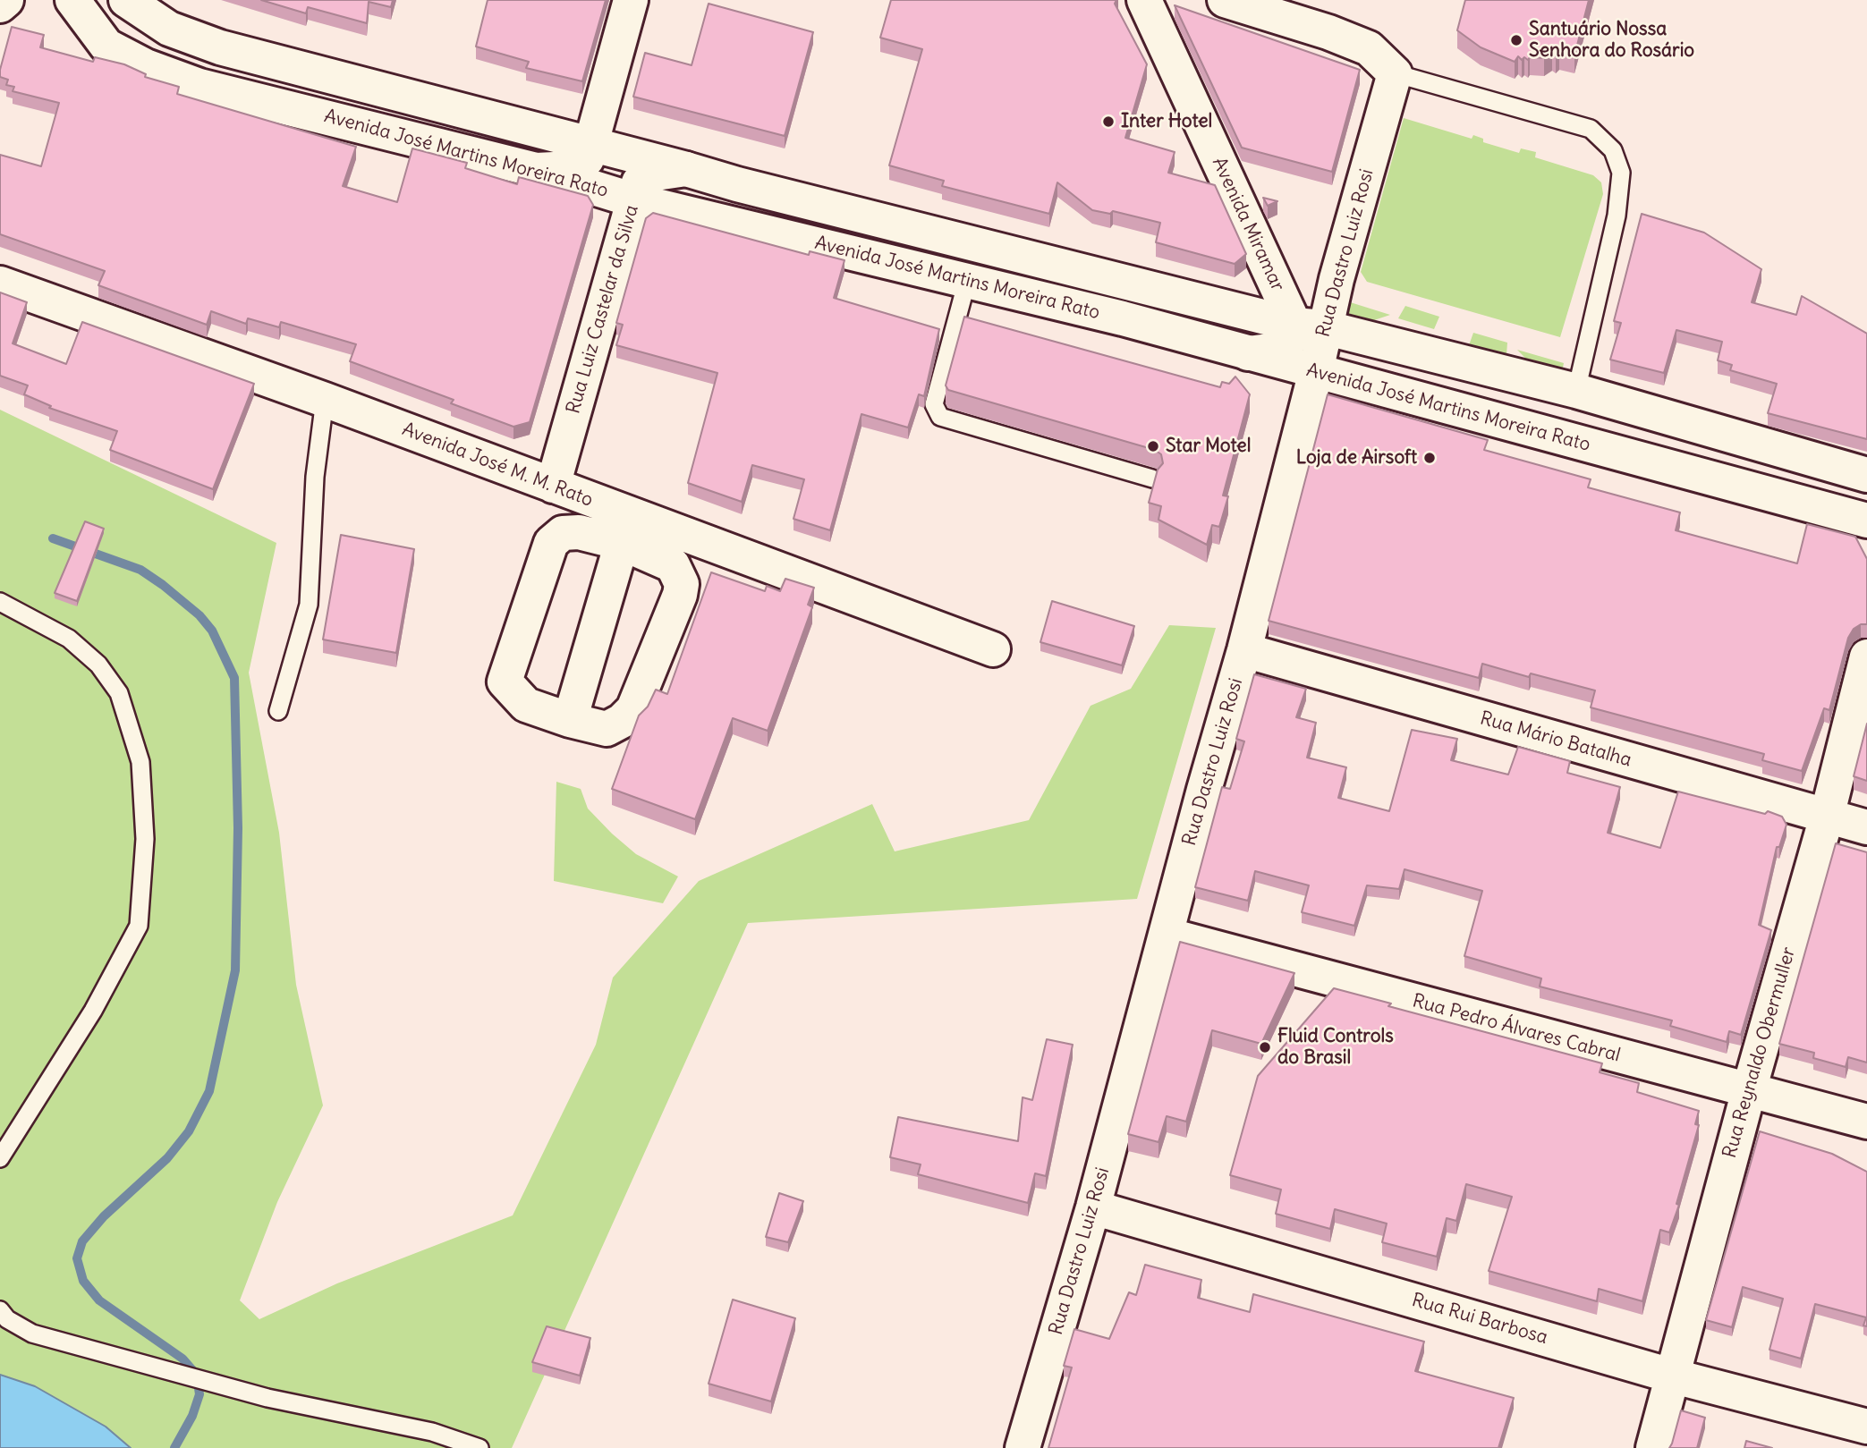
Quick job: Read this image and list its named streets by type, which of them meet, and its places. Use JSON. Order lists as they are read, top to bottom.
{
  "streets": {
    "street": [
      "Avenida José Martins Moreira Rato",
      "Avenida Miramar",
      "Rua Dastro Luiz Rosi",
      "Rua Luiz Castelar da Silva",
      "Avenida José M. M. Rato",
      "Rua Mário Batalha",
      "Rua Pedro Álvares Cabral",
      "Rua Reynaldo Obermuller",
      "Rua Rui Barbosa"
    ]
  },
  "crossings": [
    ["Avenida José Martins Moreira Rato", "Avenida Miramar"],
    ["Avenida José Martins Moreira Rato", "Rua Dastro Luiz Rosi"],
    ["Avenida José Martins Moreira Rato", "Rua Luiz Castelar da Silva"],
    ["Avenida Miramar", "Rua Dastro Luiz Rosi"],
    ["Rua Dastro Luiz Rosi", "Rua Mário Batalha"],
    ["Rua Dastro Luiz Rosi", "Rua Pedro Álvares Cabral"],
    ["Rua Dastro Luiz Rosi", "Rua Rui Barbosa"],
    ["Rua Luiz Castelar da Silva", "Avenida José M. M. Rato"],
    ["Rua Mário Batalha", "Rua Reynaldo Obermuller"],
    ["Rua Pedro Álvares Cabral", "Rua Reynaldo Obermuller"],
    ["Rua Reynaldo Obermuller", "Rua Rui Barbosa"]
  ],
  "places": [
    "Santuário Nossa Senhora do Rosário",
    "Inter Hotel",
    "Star Motel",
    "Loja de Airsoft",
    "Fluid Controls do Brasil"
  ]
}
